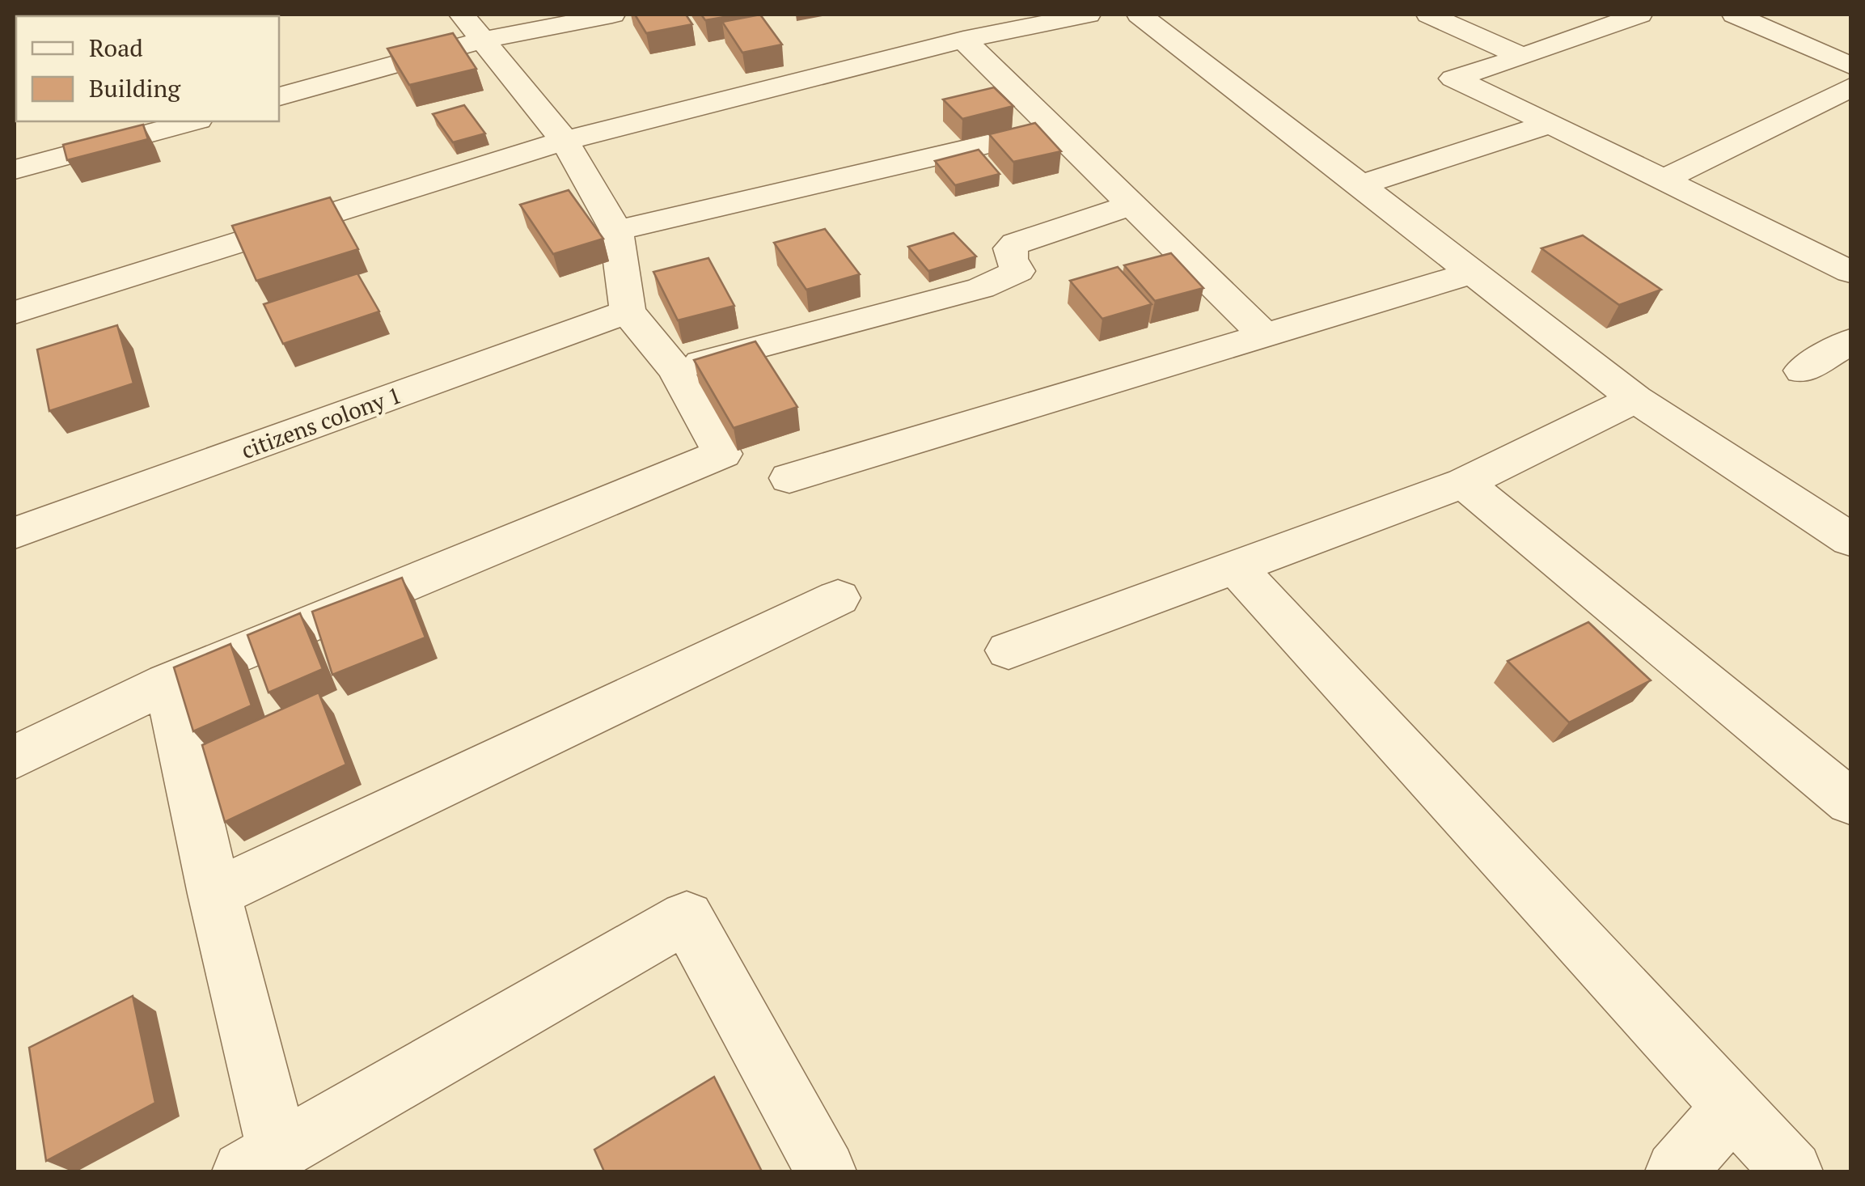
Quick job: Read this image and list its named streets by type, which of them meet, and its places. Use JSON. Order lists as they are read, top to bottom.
{
  "streets": {
    "street": ["citizens colony 1"]
  },
  "legend": ["Road", "Building"]
}
